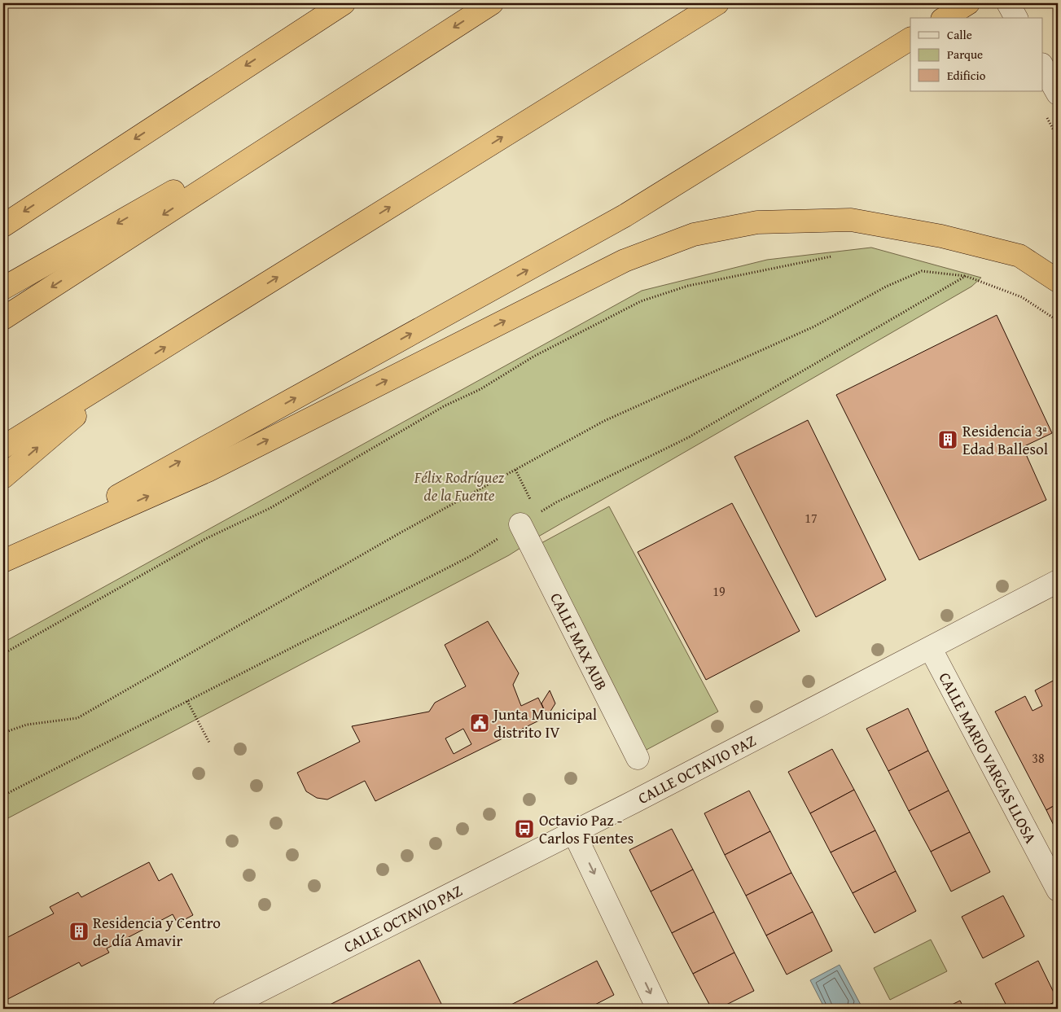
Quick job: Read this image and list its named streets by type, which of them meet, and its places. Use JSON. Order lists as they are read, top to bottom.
{
  "streets": {
    "street": ["CALLE MAX AUB", "CALLE MARIO VARGAS LLOSA", "CALLE OCTAVIO PAZ"]
  },
  "crossings": [
    ["CALLE MARIO VARGAS LLOSA", "CALLE OCTAVIO PAZ"]
  ],
  "parks": ["Félix Rodríguez de la Fuente"],
  "places": {
    "building": ["Residencia 3ª Edad Ballesol", "Residencia y Centro de día Amavir"],
    "public building": ["Junta Municipal distrito IV"],
    "bus stop": ["Octavio Paz - Carlos Fuentes"]
  },
  "house_numbers": ["17", "19", "38"],
  "legend": ["Calle", "Parque", "Edificio"]
}
